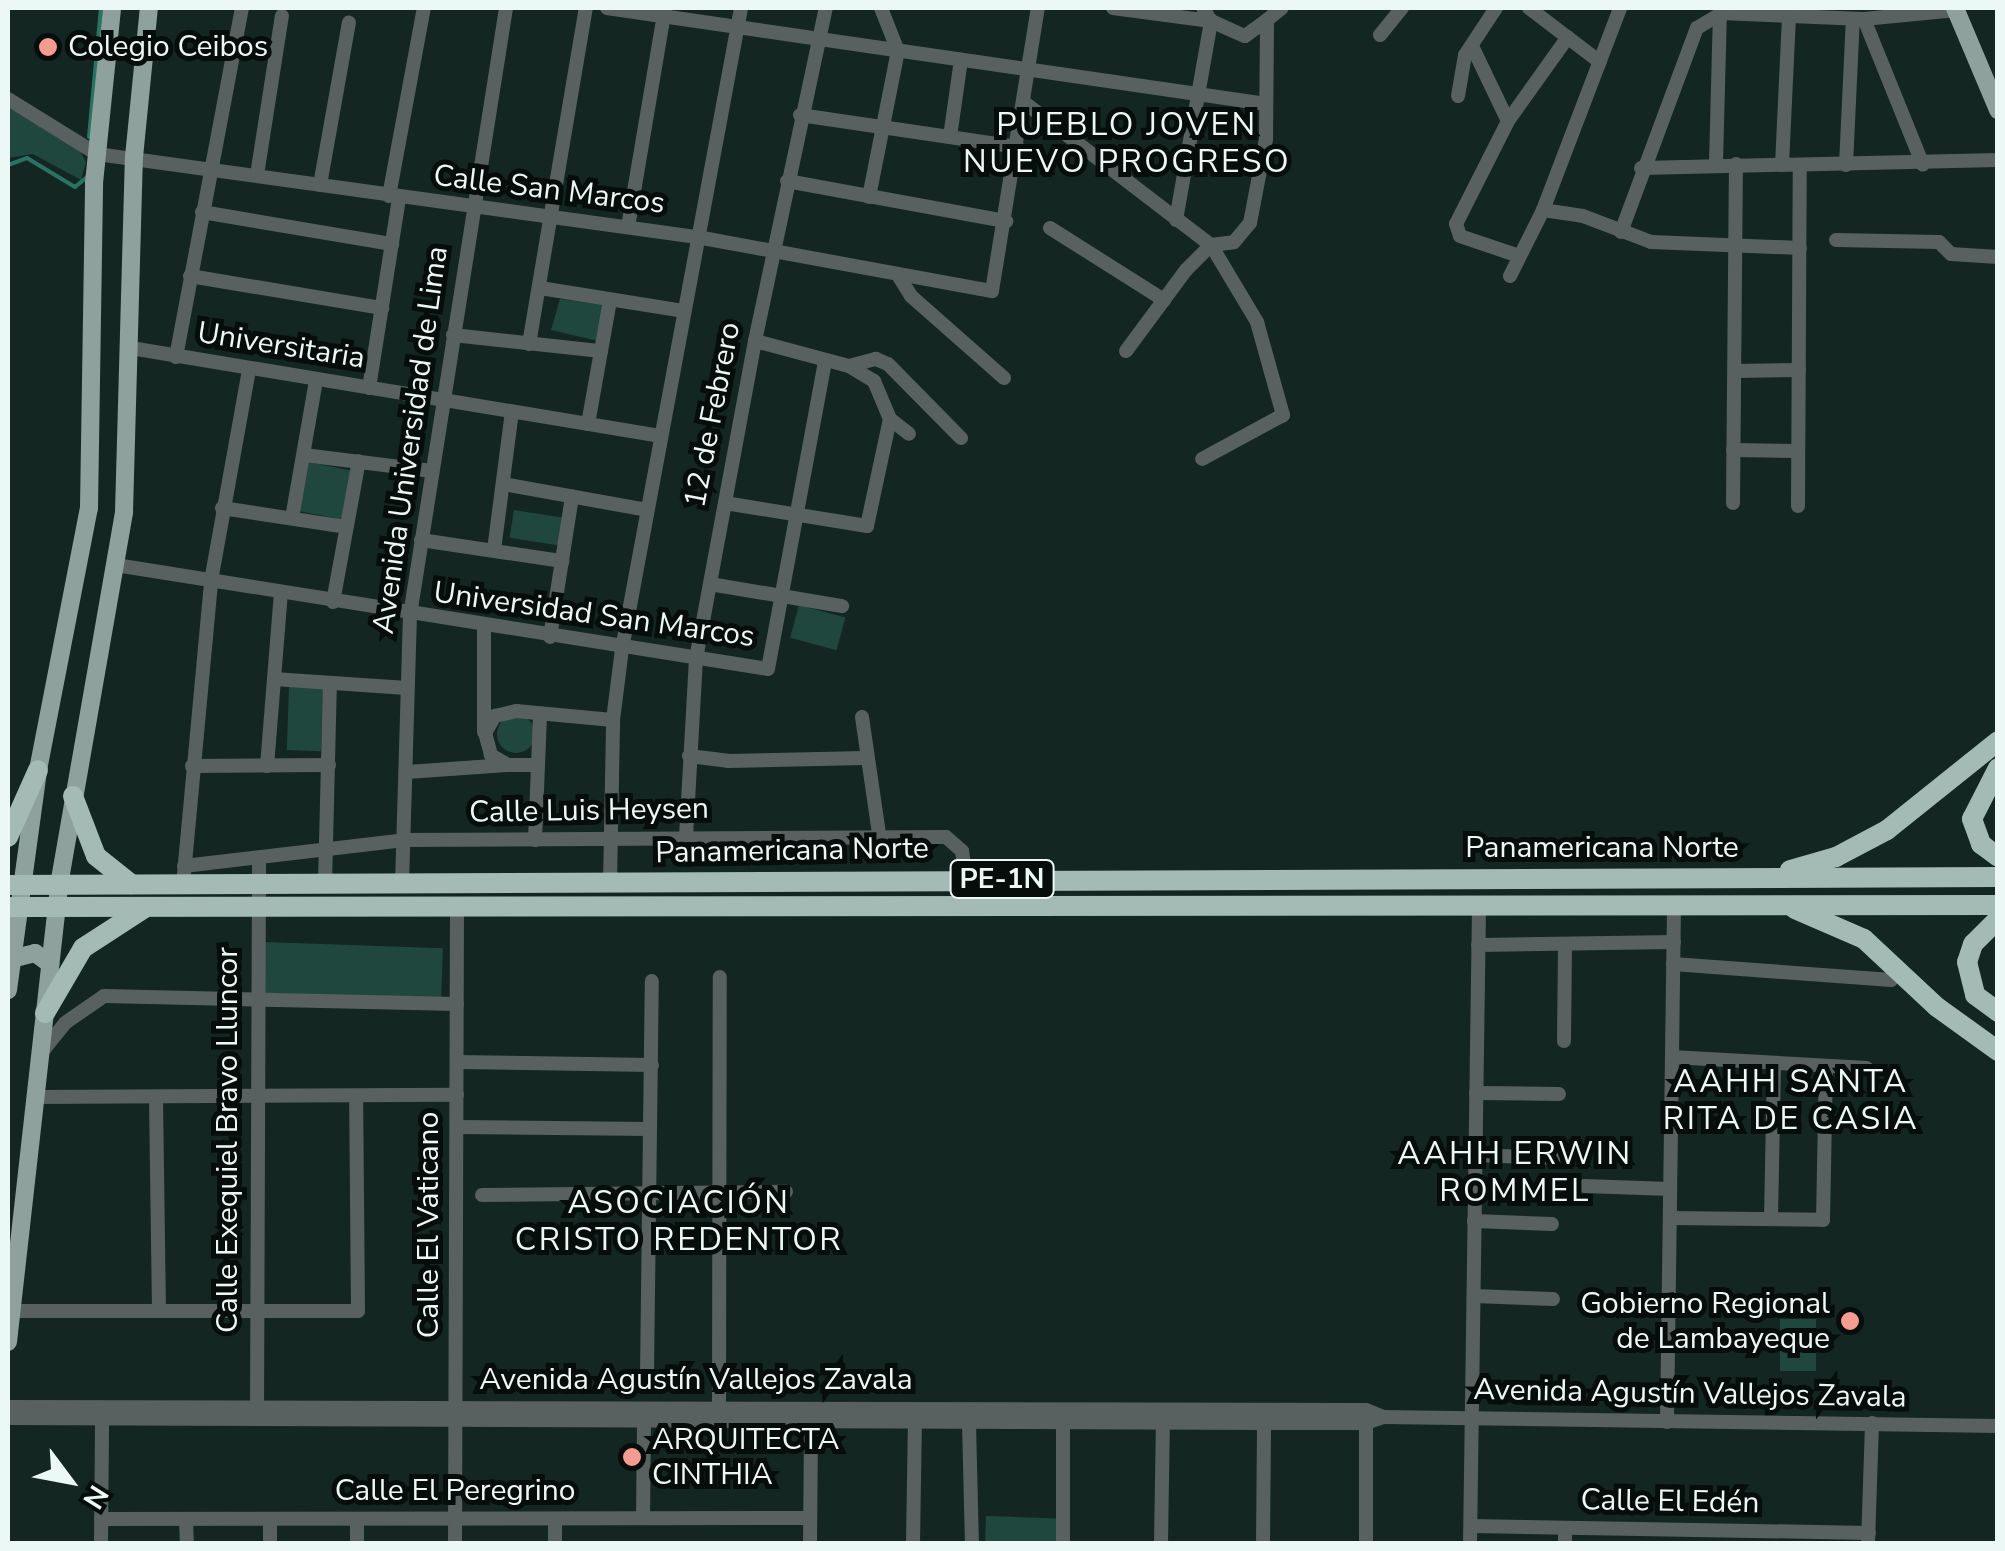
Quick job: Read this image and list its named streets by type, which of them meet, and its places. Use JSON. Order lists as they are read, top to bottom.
{
  "streets": {
    "highway": ["Panamericana Norte", "PE-1N"],
    "street": [
      "Calle San Marcos",
      "Universitaria",
      "12 de Febrero",
      "Avenida Universidad de Lima",
      "Universidad San Marcos",
      "Calle Luis Heysen",
      "Calle Exequiel Bravo Lluncor",
      "Calle El Vaticano",
      "Avenida Agustín Vallejos Zavala",
      "Calle El Peregrino",
      "Calle El Edén"
    ]
  },
  "crossings": [
    ["Calle San Marcos", "12 de Febrero"],
    ["Calle San Marcos", "Avenida Universidad de Lima"],
    ["Universitaria", "Avenida Universidad de Lima"],
    ["12 de Febrero", "Universidad San Marcos"],
    ["12 de Febrero", "Calle Luis Heysen"],
    ["Avenida Universidad de Lima", "Universidad San Marcos"],
    ["Avenida Universidad de Lima", "Calle Luis Heysen"],
    ["Avenida Universidad de Lima", "Panamericana Norte"],
    ["Calle Luis Heysen", "Panamericana Norte"],
    ["Calle Luis Heysen", "Calle Exequiel Bravo Lluncor"],
    ["Panamericana Norte", "Calle Exequiel Bravo Lluncor"],
    ["Panamericana Norte", "Calle El Vaticano"],
    ["Calle Exequiel Bravo Lluncor", "Avenida Agustín Vallejos Zavala"],
    ["Calle El Vaticano", "Avenida Agustín Vallejos Zavala"],
    ["Calle El Vaticano", "Calle El Peregrino"]
  ],
  "districts": [
    "PUEBLO JOVEN NUEVO PROGRESO",
    "AAHH SANTA RITA DE CASIA",
    "AAHH ERWIN ROMMEL",
    "ASOCIACIÓN CRISTO REDENTOR"
  ],
  "places": ["Colegio Ceibos", "Gobierno Regional de Lambayeque", "ARQUITECTA CINTHIA"],
  "north": "bottom right"
}
